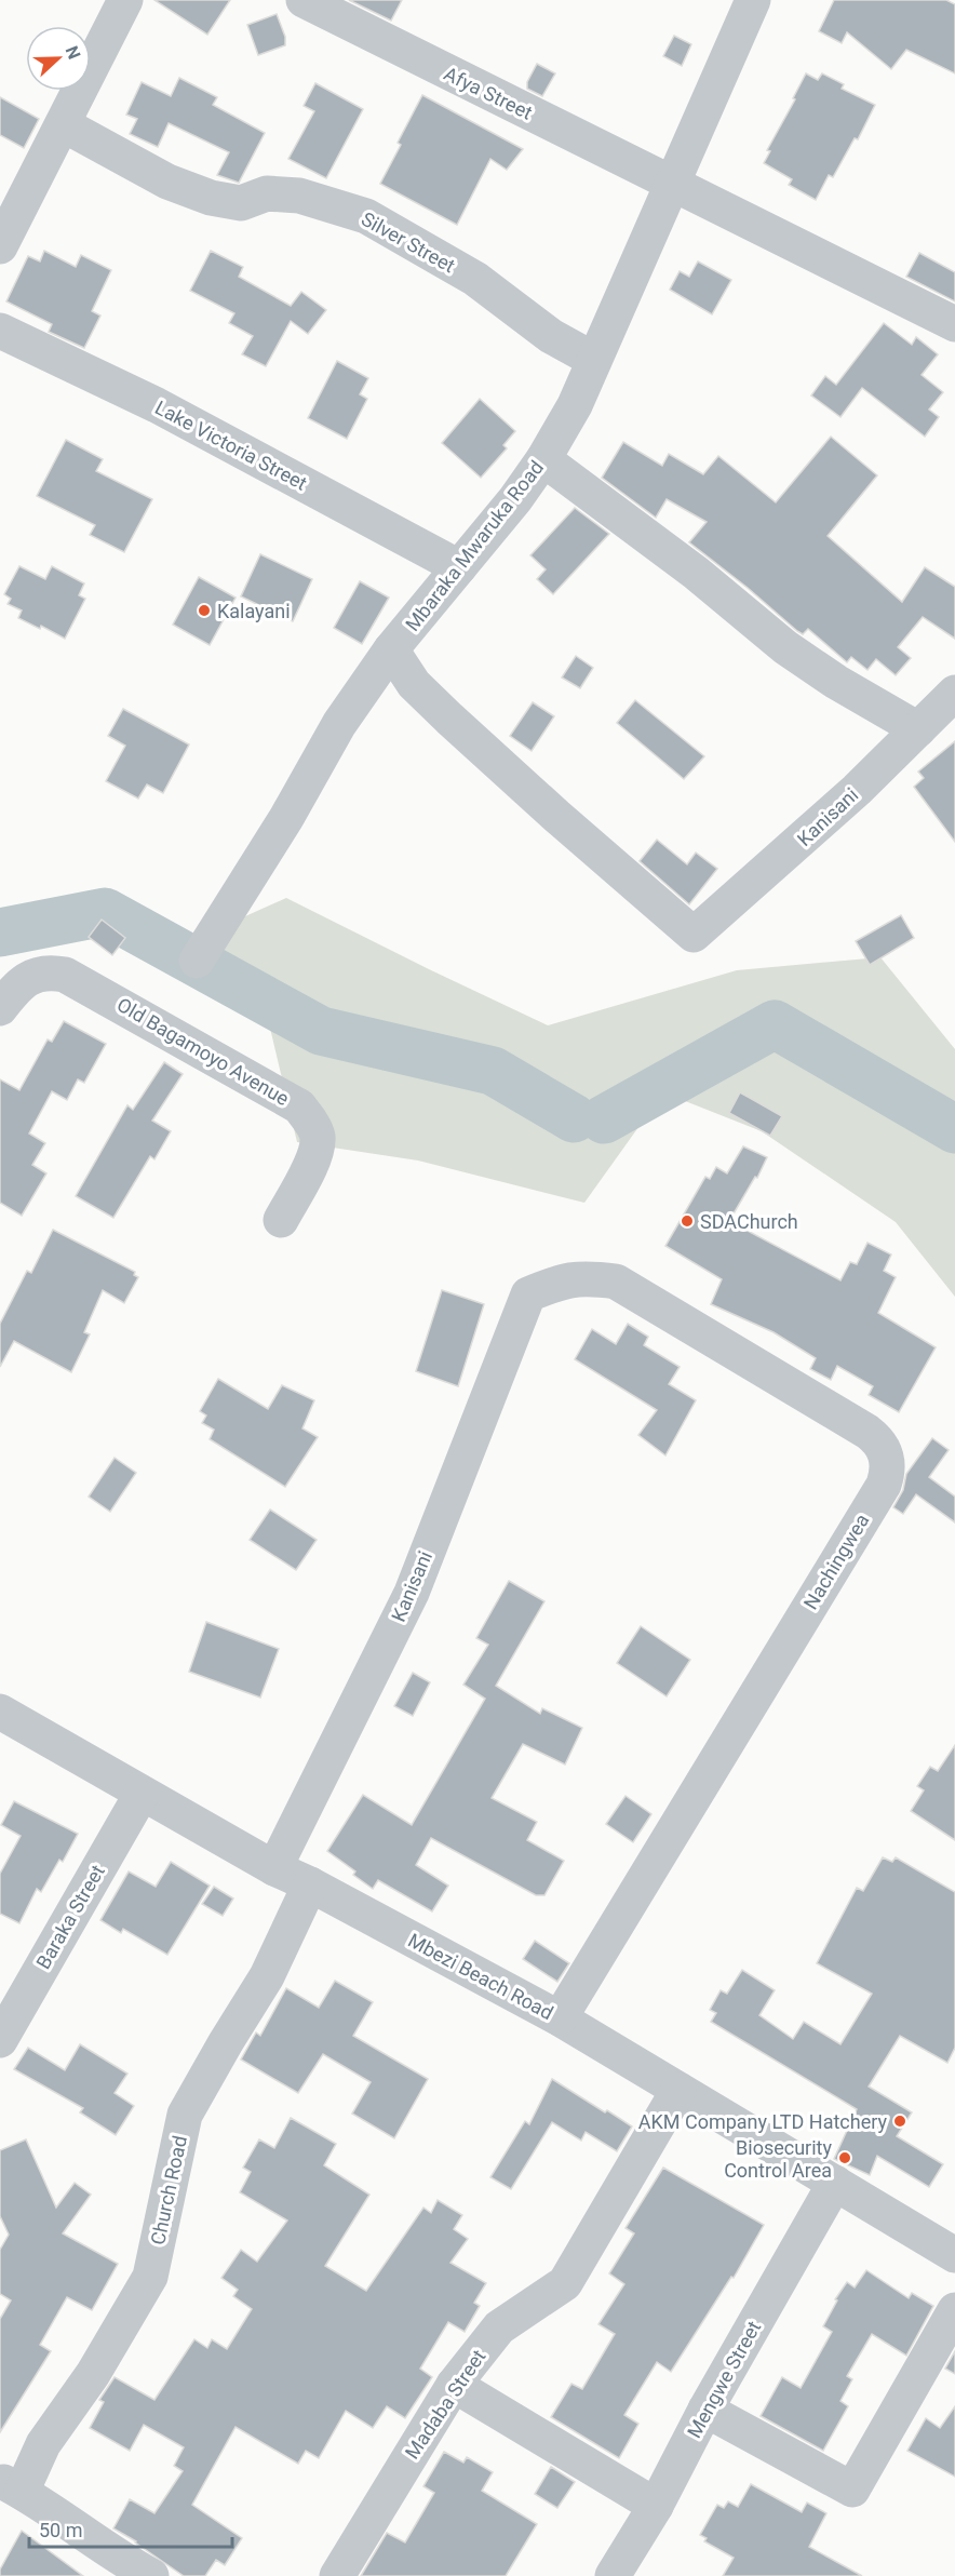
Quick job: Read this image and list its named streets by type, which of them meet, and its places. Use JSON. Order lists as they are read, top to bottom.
{
  "streets": {
    "street": [
      "Afya Street",
      "Silver Street",
      "Lake Victoria Street",
      "Mbaraka Mwaruka Road",
      "Kanisani",
      "Old Bagamoyo Avenue",
      "Nachingwea",
      "Baraka Street",
      "Mbezi Beach Road",
      "Church Road",
      "Mengwe Street",
      "Madaba Street"
    ]
  },
  "crossings": [
    ["Afya Street", "Mbaraka Mwaruka Road"],
    ["Silver Street", "Mbaraka Mwaruka Road"],
    ["Lake Victoria Street", "Mbaraka Mwaruka Road"],
    ["Mbaraka Mwaruka Road", "Kanisani"],
    ["Kanisani", "Nachingwea"],
    ["Kanisani", "Mbezi Beach Road"],
    ["Nachingwea", "Mbezi Beach Road"],
    ["Baraka Street", "Mbezi Beach Road"],
    ["Mbezi Beach Road", "Church Road"],
    ["Mbezi Beach Road", "Mengwe Street"],
    ["Mbezi Beach Road", "Madaba Street"]
  ],
  "places": [
    "Kalayani",
    "SDAChurch",
    "AKM Company LTD Hatchery",
    "Biosecurity Control Area"
  ],
  "scale_bar": "50 m",
  "north": "right"
}
